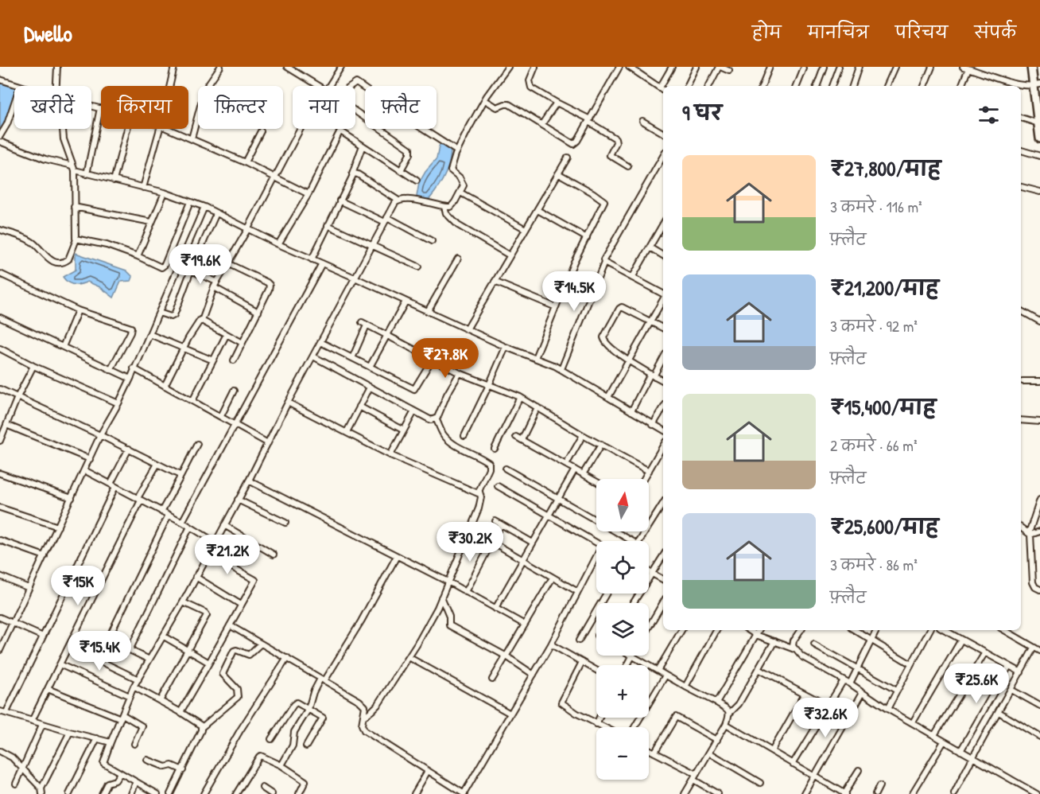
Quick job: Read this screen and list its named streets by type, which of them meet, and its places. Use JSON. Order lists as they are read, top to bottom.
{
  "north": "top",
  "page": {
    "header": "Dwello",
    "nav": [
      "होम",
      "मानचित्र",
      "परिचय",
      "संपर्क"
    ],
    "chip": [
      "खरीदें",
      "किराया",
      "फ़िल्टर",
      "नया",
      "फ़्लैट"
    ],
    "heading": "9 घर",
    "list": [
      {
        "name": "₹27,800/माह",
        "note": "3 कमरे · 116 m² · फ़्लैट"
      },
      {
        "name": "₹21,200/माह",
        "note": "3 कमरे · 92 m² · फ़्लैट"
      },
      {
        "name": "₹15,400/माह",
        "note": "2 कमरे · 66 m² · फ़्लैट"
      },
      {
        "name": "₹25,600/माह",
        "note": "3 कमरे · 86 m² · फ़्लैट"
      }
    ],
    "price": [
      "₹19.6K",
      "₹14.5K",
      "₹27.8K",
      "₹30.2K",
      "₹21.2K",
      "₹15K",
      "₹15.4K",
      "₹25.6K",
      "₹32.6K"
    ],
    "map_buttons": ["+", "−"]
  }
}
